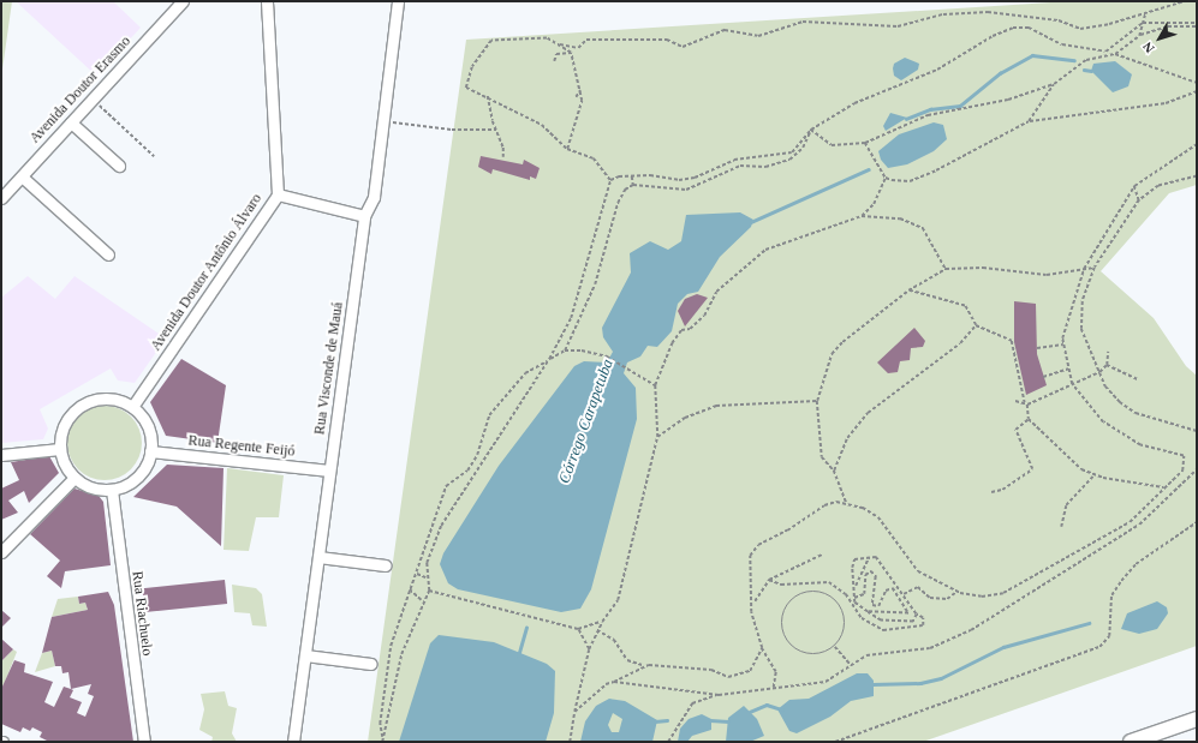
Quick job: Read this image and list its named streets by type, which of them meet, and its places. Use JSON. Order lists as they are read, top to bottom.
{
  "streets": {
    "street": [
      "Avenida Doutor Erasmo",
      "Avenida Doutor Antônio Álvaro",
      "Rua Visconde de Mauá",
      "Rua Regente Feijó",
      "Rua Riachuelo"
    ]
  },
  "crossings": [
    ["Avenida Doutor Antônio Álvaro", "Rua Regente Feijó"],
    ["Avenida Doutor Antônio Álvaro", "Rua Riachuelo"],
    ["Rua Visconde de Mauá", "Rua Regente Feijó"],
    ["Rua Regente Feijó", "Rua Riachuelo"]
  ],
  "water": ["Córrego Carapetuba"],
  "north": "bottom left"
}
